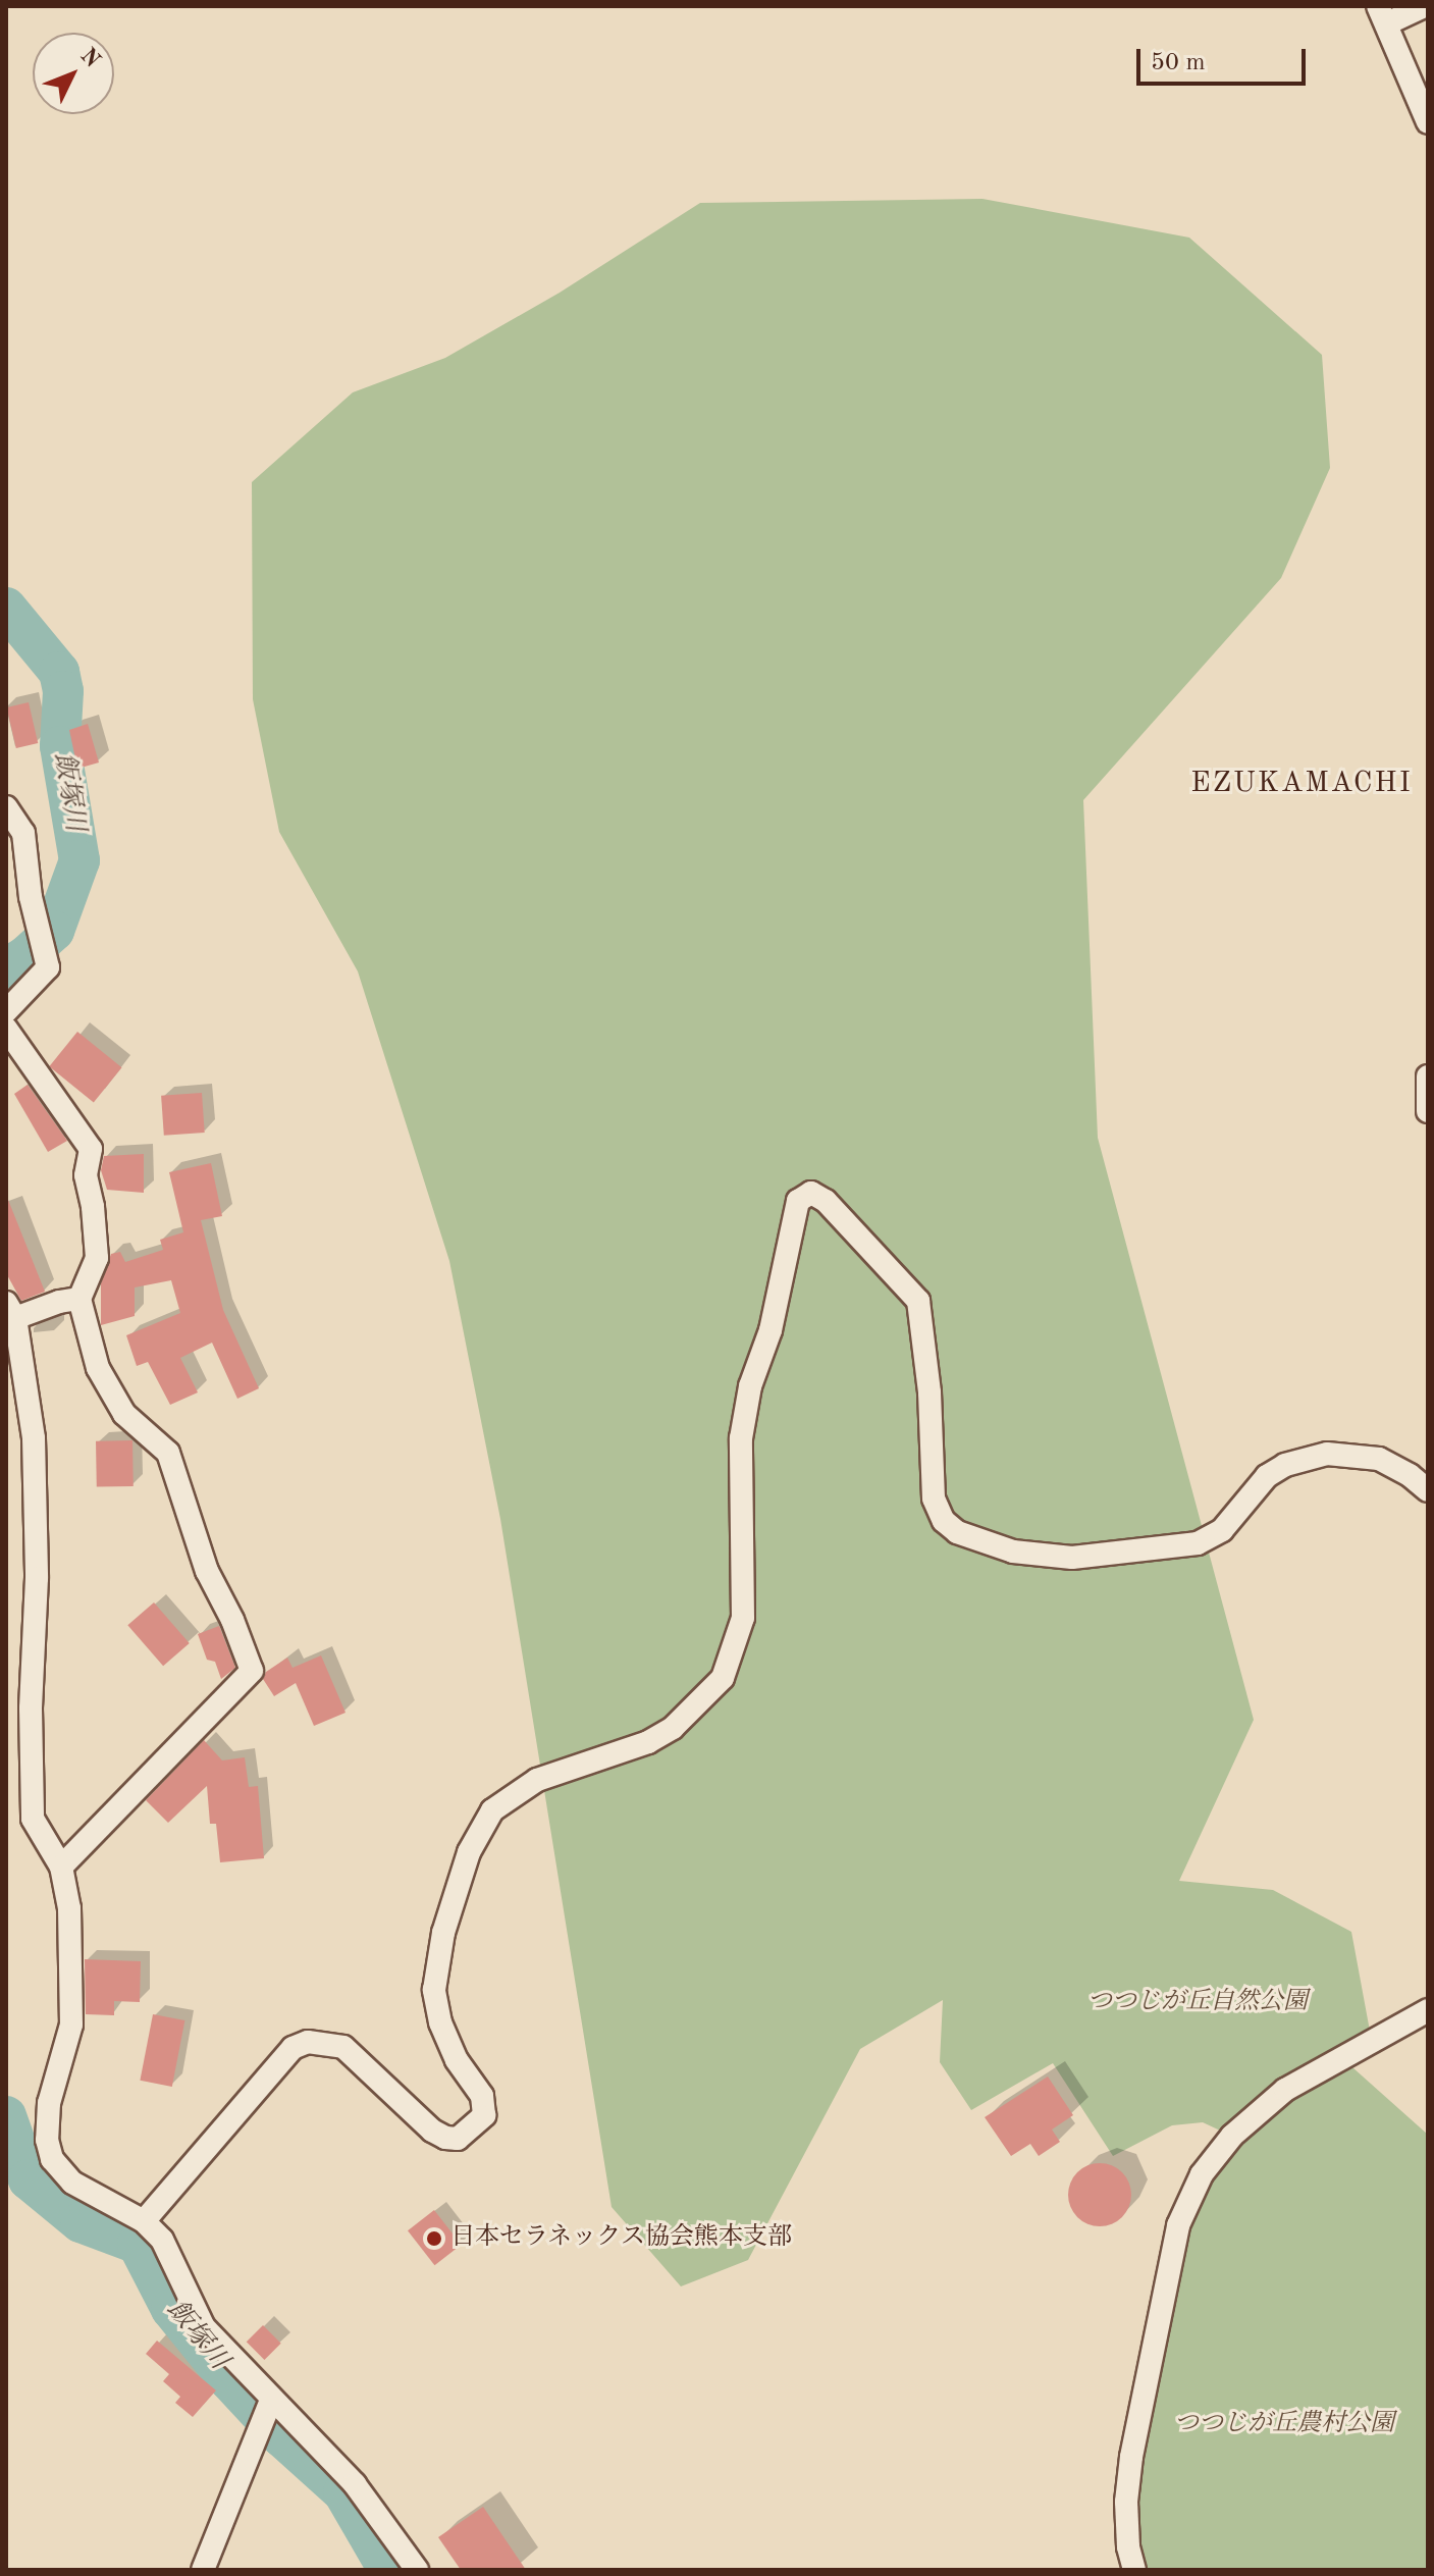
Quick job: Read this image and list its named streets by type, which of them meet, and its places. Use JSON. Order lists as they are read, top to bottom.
{
  "districts": ["EZUKAMACHI"],
  "water": ["飯塚川"],
  "parks": ["つつじが丘自然公園", "つつじが丘農村公園"],
  "places": ["日本セラネックス協会熊本支部"],
  "scale_bar": "50 m",
  "north": "top right"
}
